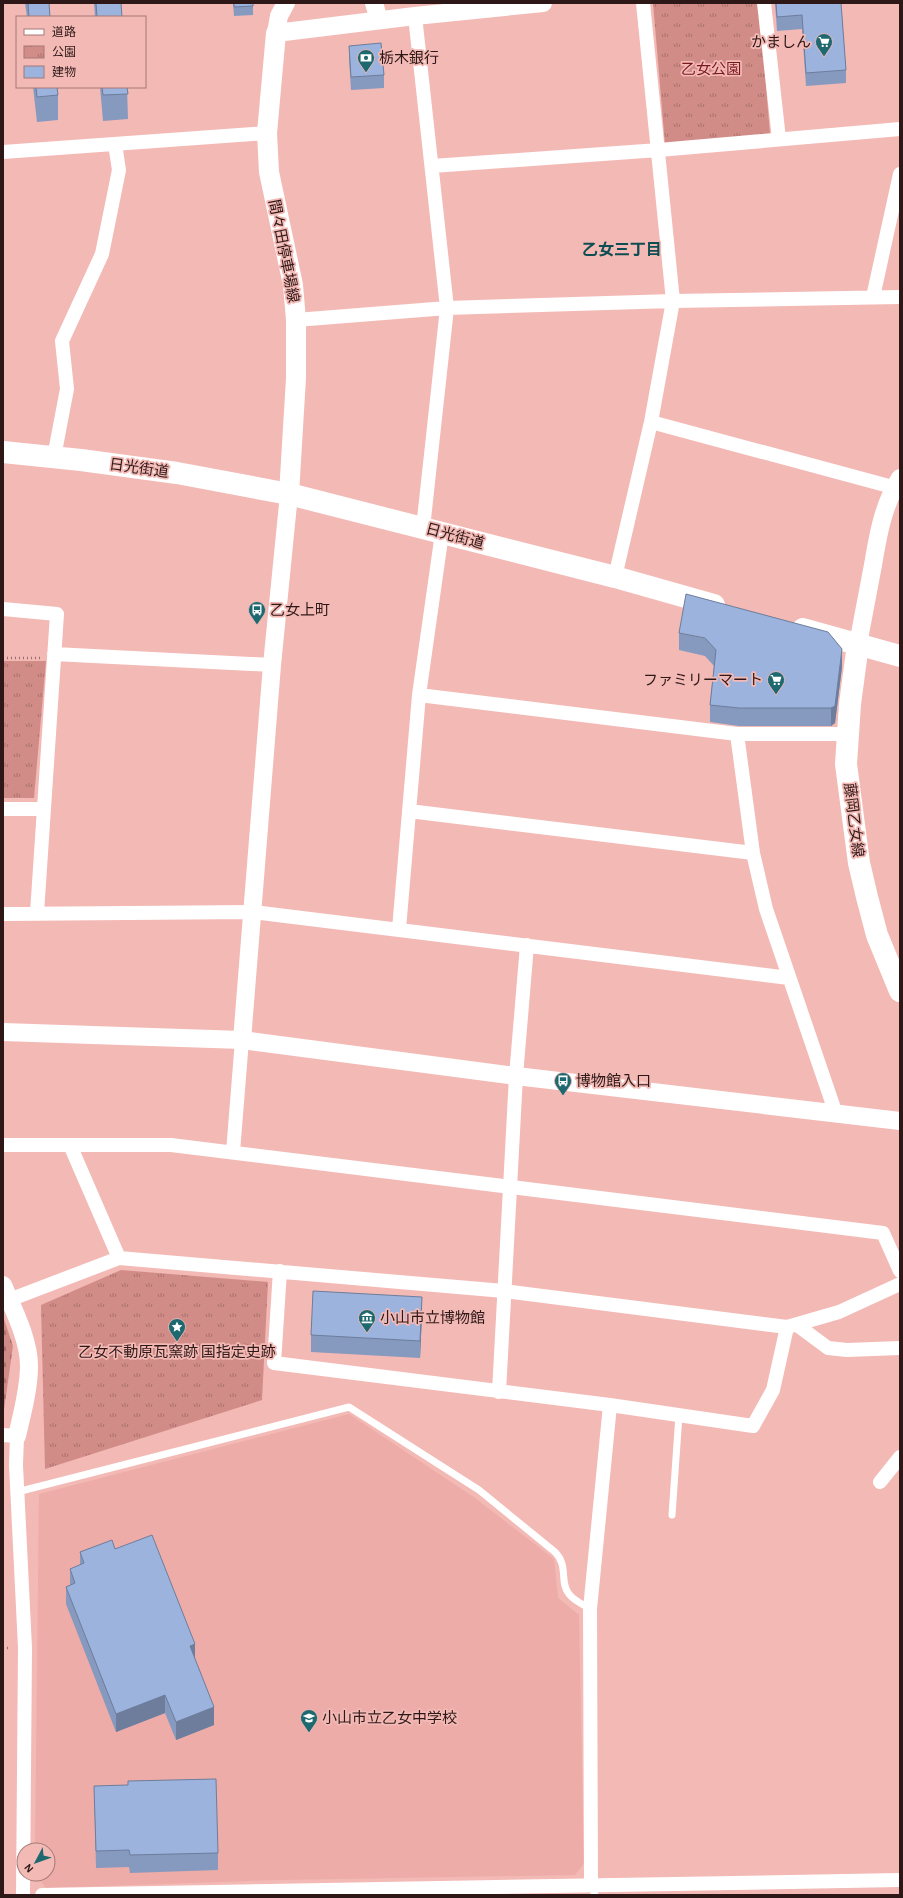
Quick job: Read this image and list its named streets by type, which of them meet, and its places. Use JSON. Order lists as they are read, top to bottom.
{
  "streets": {
    "main road": ["間々田停車場線", "日光街道", "藤岡乙女線"]
  },
  "crossings": [
    ["間々田停車場線", "日光街道"]
  ],
  "districts": ["乙女三丁目"],
  "parks": ["乙女公園"],
  "places": {
    "supermarket": ["かましん", "ファミリーマート"],
    "bank": ["栃木銀行"],
    "bus stop": ["乙女上町", "博物館入口"],
    "museum": ["小山市立博物館"],
    "place": ["乙女不動原瓦窯跡 国指定史跡"],
    "school or university": ["小山市立乙女中学校"]
  },
  "legend": ["道路", "公園", "建物"],
  "north": "bottom left"
}
